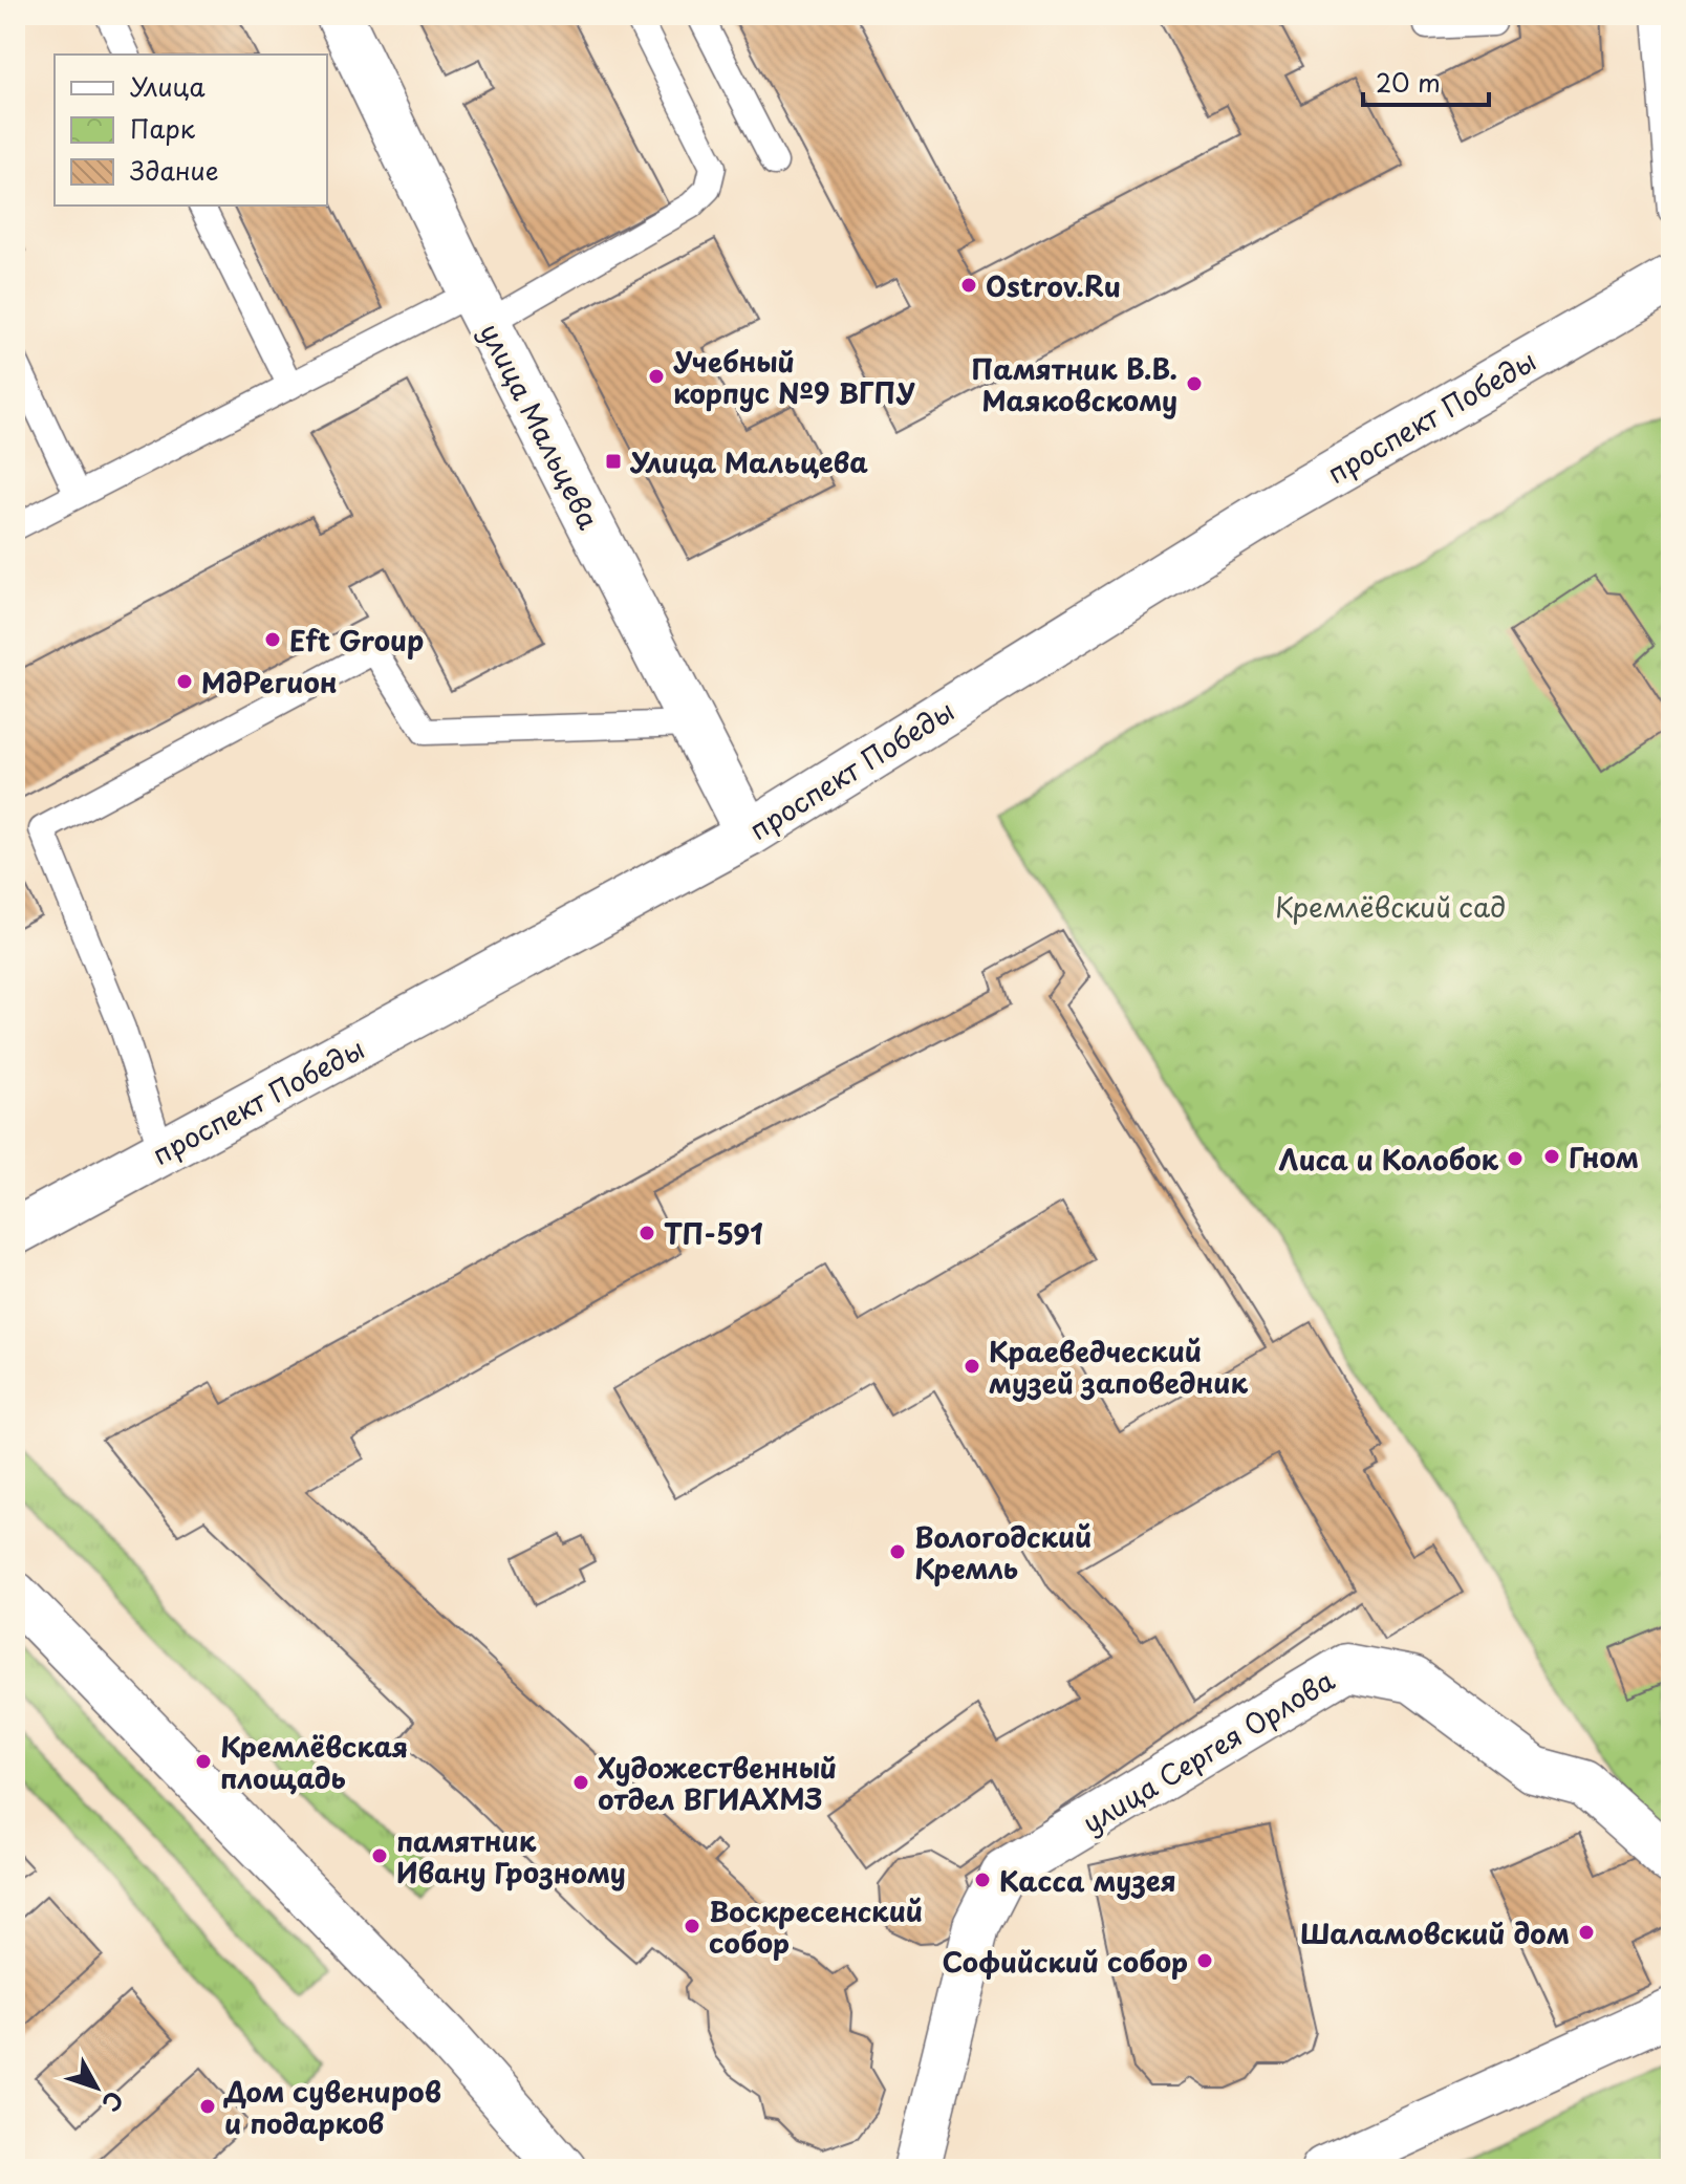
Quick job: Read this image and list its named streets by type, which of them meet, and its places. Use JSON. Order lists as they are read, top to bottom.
{
  "streets": {
    "street": ["проспект Победы", "улица Мальцева", "улица Сергея Орлова"]
  },
  "crossings": [
    ["проспект Победы", "улица Мальцева"]
  ],
  "parks": ["Кремлёвский сад"],
  "places": {
    "other": [
      "Ostrov.Ru",
      "Учебный корпус №9 ВГПУ",
      "Памятник В.В. Маяковскому",
      "Eft Group",
      "МдРегион",
      "Гном",
      "Лиса и Колобок",
      "ТП-591",
      "Краеведческий музей заповедник",
      "Вологодский Кремль",
      "Кремлёвская площадь",
      "Художественный отдел ВГИАХМЗ",
      "памятник Ивану Грозному",
      "Касса музея",
      "Воскресенский собор",
      "Шаламовский дом",
      "Софийский собор",
      "Дом сувениров и подарков"
    ],
    "transit": ["Улица Мальцева"]
  },
  "legend": ["Улица", "Парк", "Здание"],
  "scale_bar": "20 m",
  "north": "bottom right"
}
